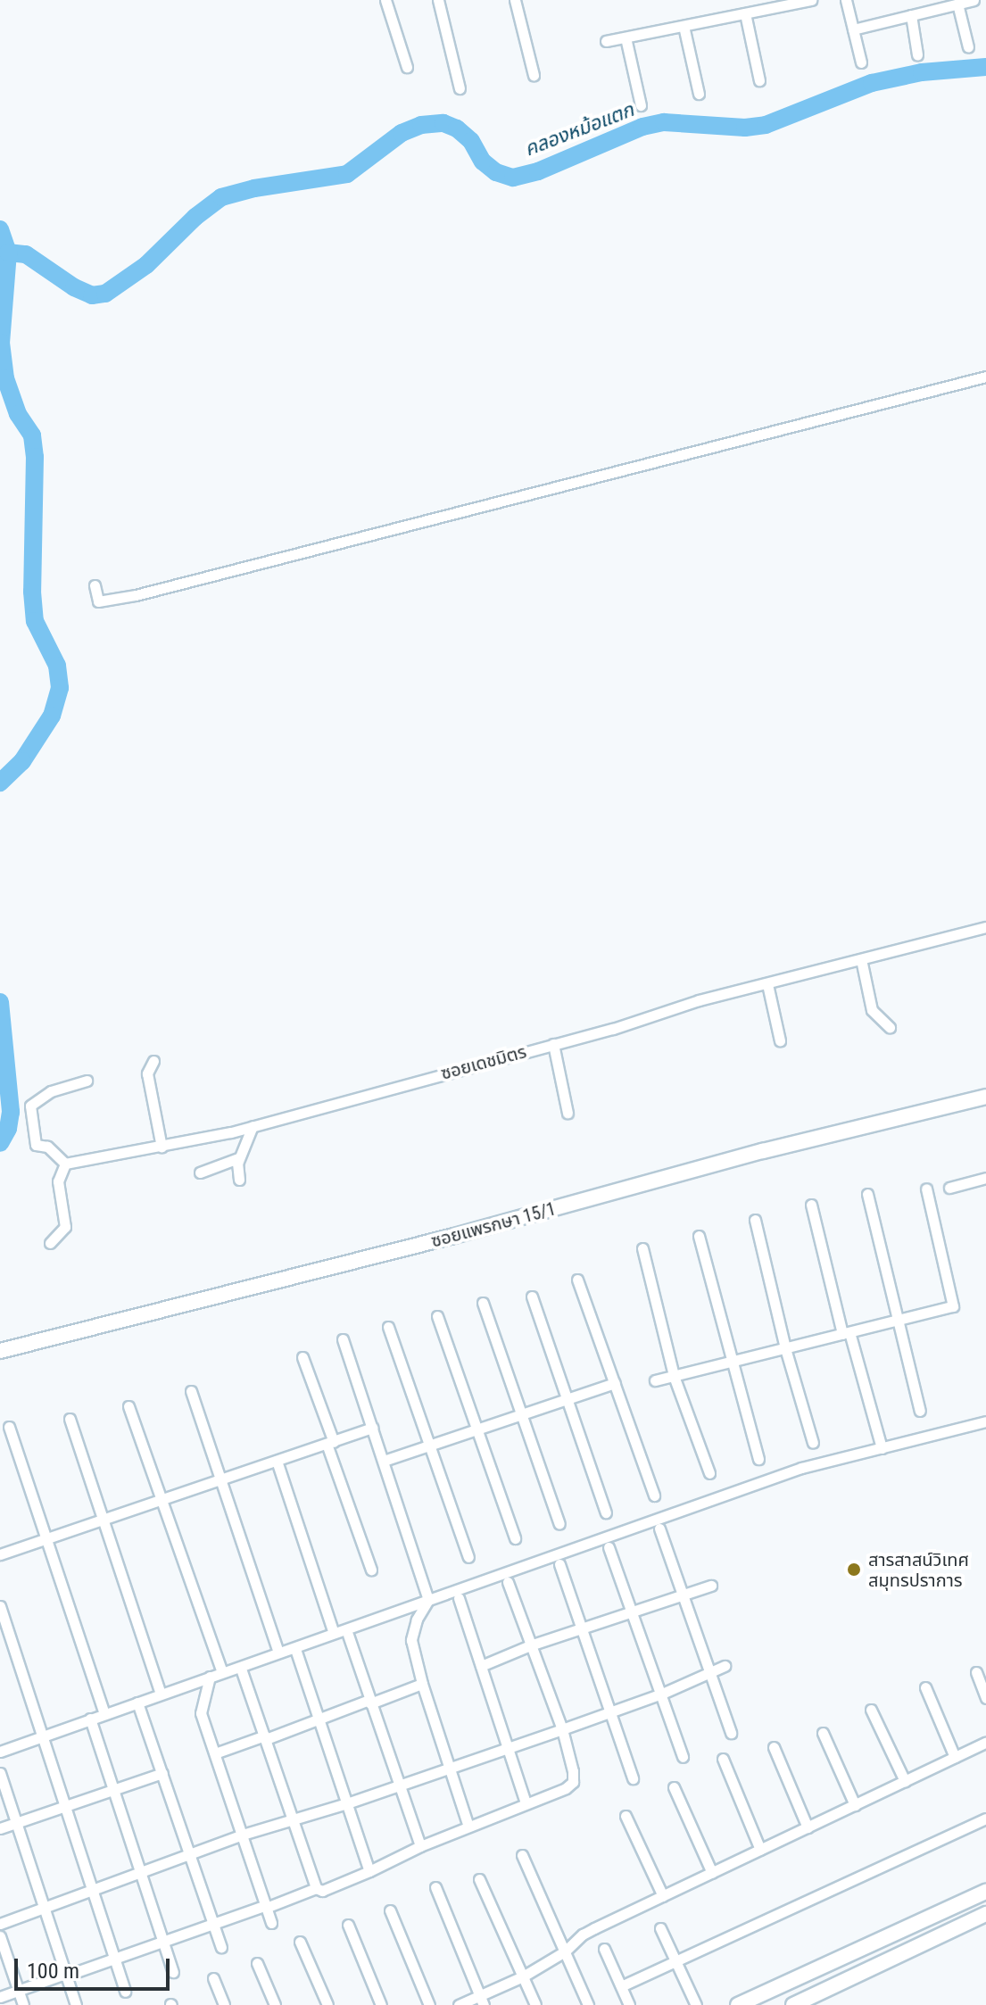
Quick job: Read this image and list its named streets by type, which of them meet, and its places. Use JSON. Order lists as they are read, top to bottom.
{
  "streets": {
    "street": ["ซอยเดชมิตร", "ซอยแพรกษา 15/1"]
  },
  "water": ["คลองหม้อแตก"],
  "places": ["สารสาสน์วิเทศ สมุทรปราการ"],
  "scale_bar": "100 m"
}
